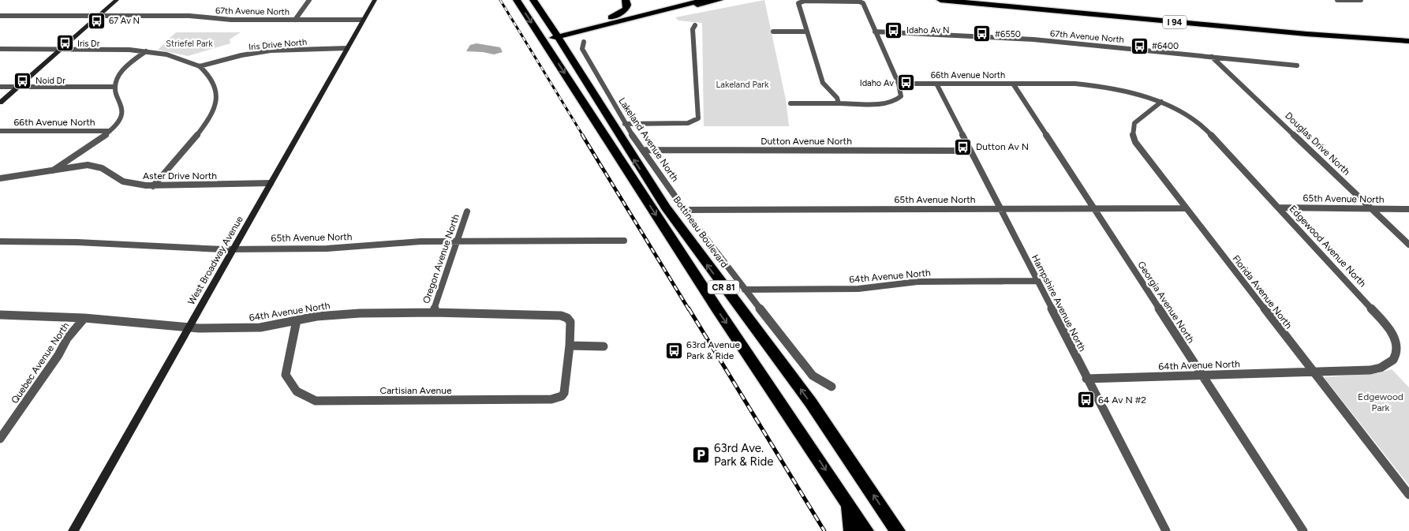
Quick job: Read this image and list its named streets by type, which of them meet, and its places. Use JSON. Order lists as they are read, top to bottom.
{
  "streets": {
    "highway": ["I 94", "Bottineau Boulevard", "CR 81"],
    "street": [
      "67th Avenue North",
      "Iris Drive North",
      "66th Avenue North",
      "Lakeland Avenue North",
      "Dutton Avenue North",
      "Douglas Drive North",
      "Aster Drive North",
      "65th Avenue North",
      "Edgewood Avenue North",
      "Oregon Avenue North",
      "West Broadway Avenue",
      "64th Avenue North",
      "Florida Avenue North",
      "Georgia Avenue North",
      "Hampshire Avenue North",
      "Quebec Avenue North",
      "Cartisian Avenue"
    ]
  },
  "crossings": [
    ["67th Avenue North", "Douglas Drive North"],
    ["67th Avenue North", "West Broadway Avenue"],
    ["Iris Drive North", "West Broadway Avenue"],
    ["66th Avenue North", "Edgewood Avenue North"],
    ["66th Avenue North", "Florida Avenue North"],
    ["66th Avenue North", "Georgia Avenue North"],
    ["66th Avenue North", "Hampshire Avenue North"],
    ["Lakeland Avenue North", "Dutton Avenue North"],
    ["Lakeland Avenue North", "65th Avenue North"],
    ["Lakeland Avenue North", "64th Avenue North"],
    ["Dutton Avenue North", "Hampshire Avenue North"],
    ["Douglas Drive North", "65th Avenue North"],
    ["Aster Drive North", "West Broadway Avenue"],
    ["65th Avenue North", "Edgewood Avenue North"],
    ["65th Avenue North", "Oregon Avenue North"],
    ["65th Avenue North", "West Broadway Avenue"],
    ["65th Avenue North", "Florida Avenue North"],
    ["65th Avenue North", "Georgia Avenue North"],
    ["65th Avenue North", "Hampshire Avenue North"],
    ["Edgewood Avenue North", "64th Avenue North"],
    ["Edgewood Avenue North", "Florida Avenue North"],
    ["Oregon Avenue North", "64th Avenue North"],
    ["West Broadway Avenue", "64th Avenue North"],
    ["64th Avenue North", "Florida Avenue North"],
    ["64th Avenue North", "Georgia Avenue North"],
    ["64th Avenue North", "Hampshire Avenue North"],
    ["64th Avenue North", "Quebec Avenue North"],
    ["64th Avenue North", "Cartisian Avenue"]
  ],
  "parks": ["Striefel Park", "Lakeland Park", "Edgewood Park"],
  "places": {
    "bus stop": [
      "67 Av N",
      "Idaho Av N",
      "#6550",
      "Iris Dr",
      "#6400",
      "Noid Dr",
      "Idaho Av",
      "Dutton Av N",
      "63rd Avenue Park & Ride",
      "64 Av N #2"
    ],
    "parking": ["63rd Ave. Park & Ride"]
  }
}
